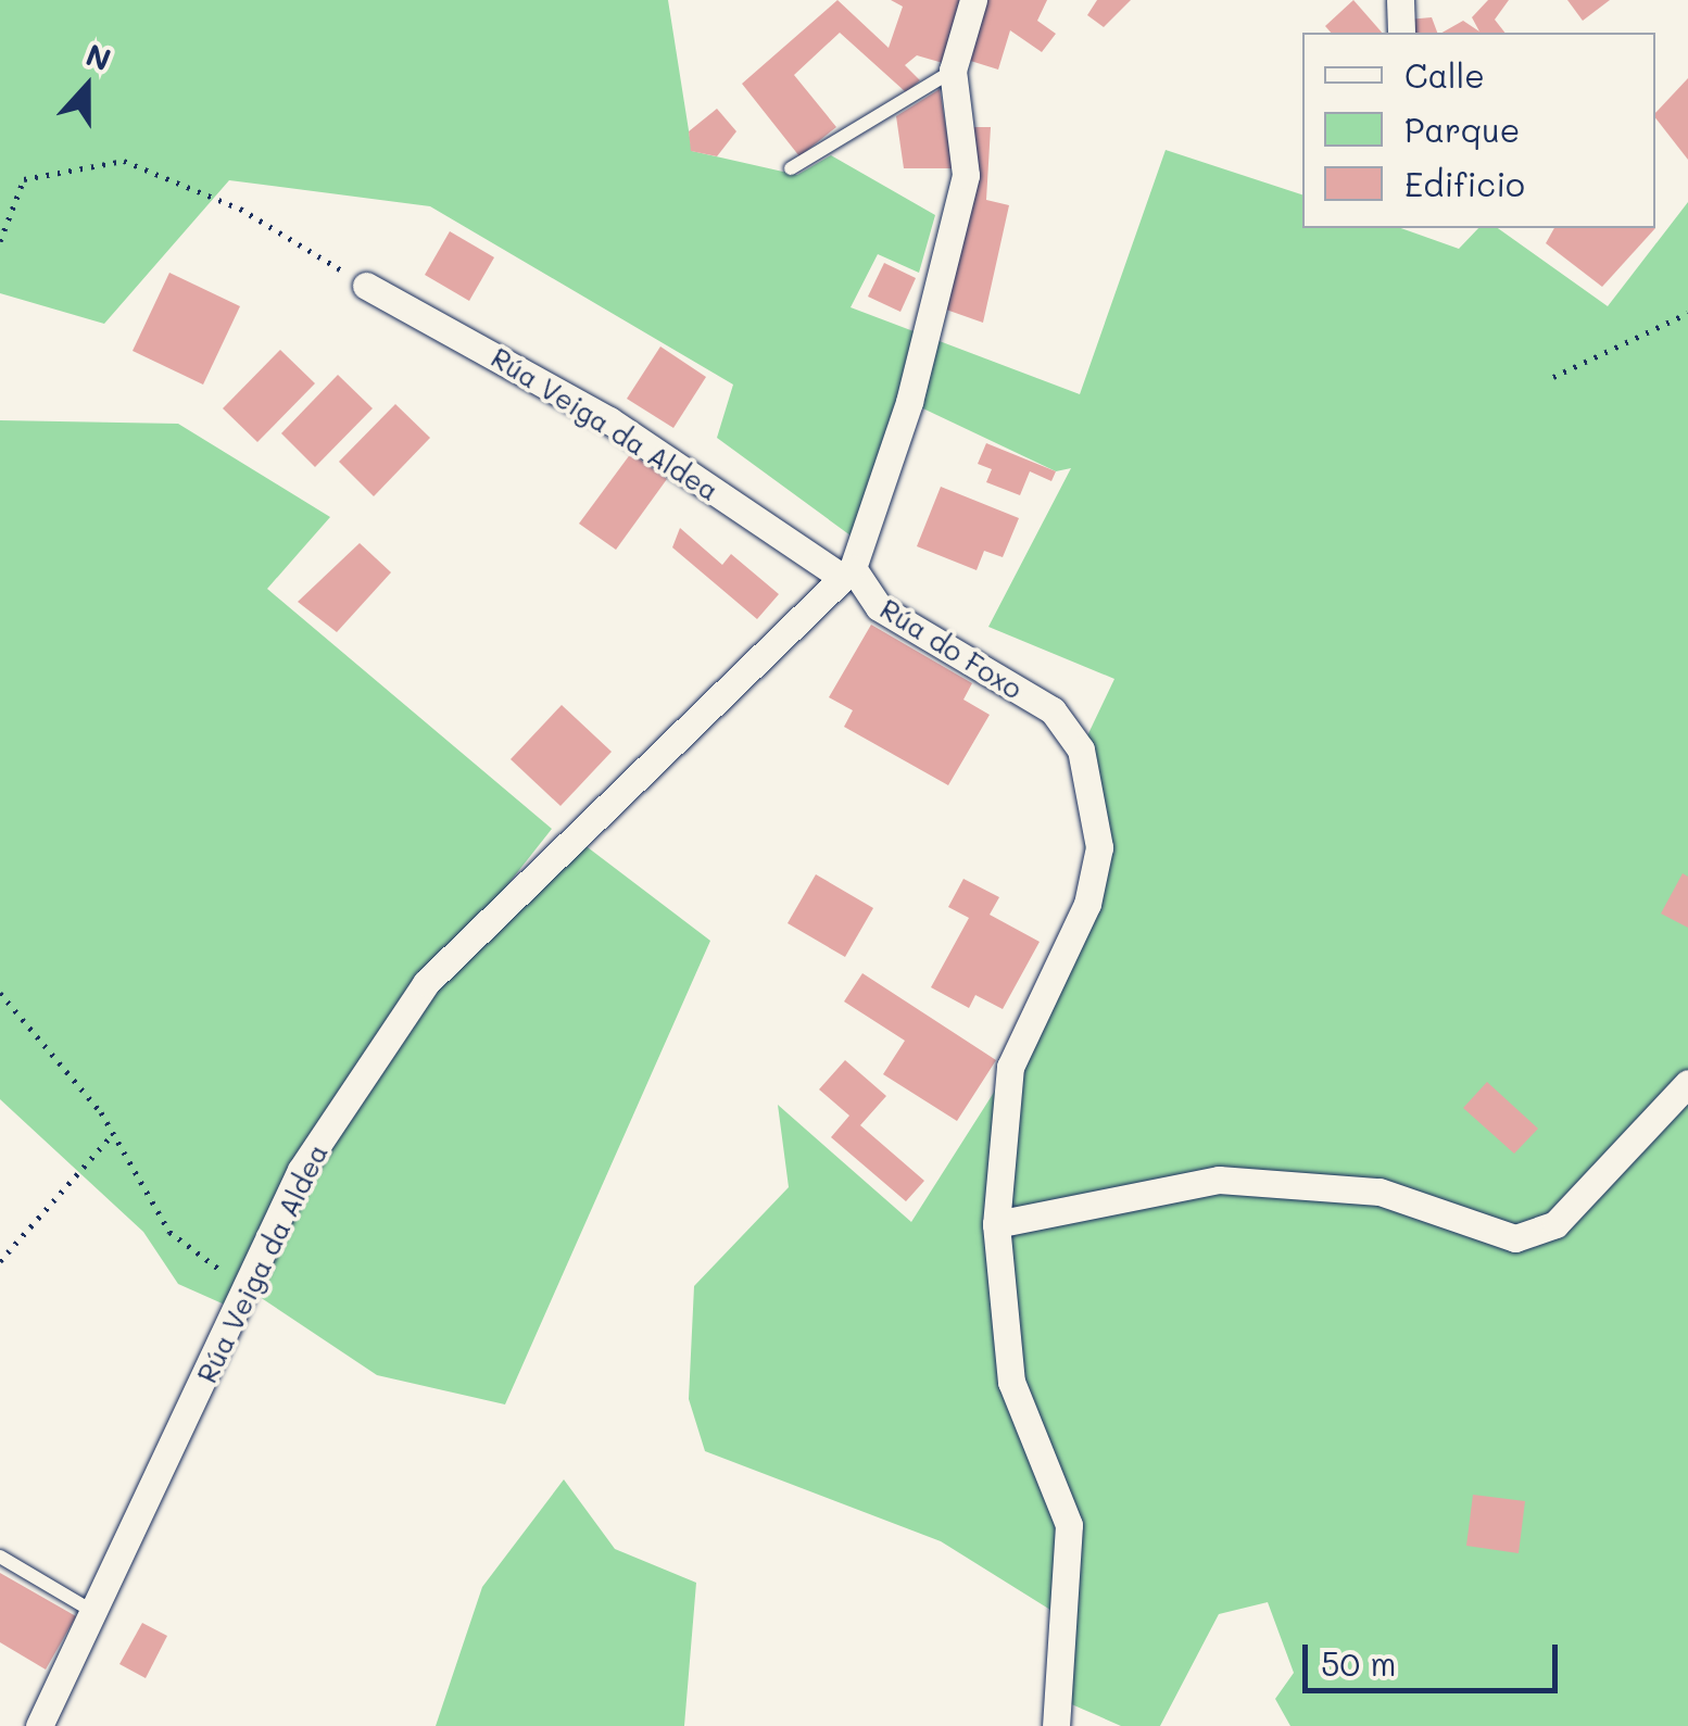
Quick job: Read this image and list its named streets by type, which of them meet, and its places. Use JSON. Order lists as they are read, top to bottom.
{
  "streets": {
    "street": ["Rúa Veiga da Aldea", "Rúa do Foxo"]
  },
  "crossings": [
    ["Rúa Veiga da Aldea", "Rúa do Foxo"]
  ],
  "legend": ["Calle", "Parque", "Edificio"],
  "scale_bar": "50 m",
  "north": "top"
}
